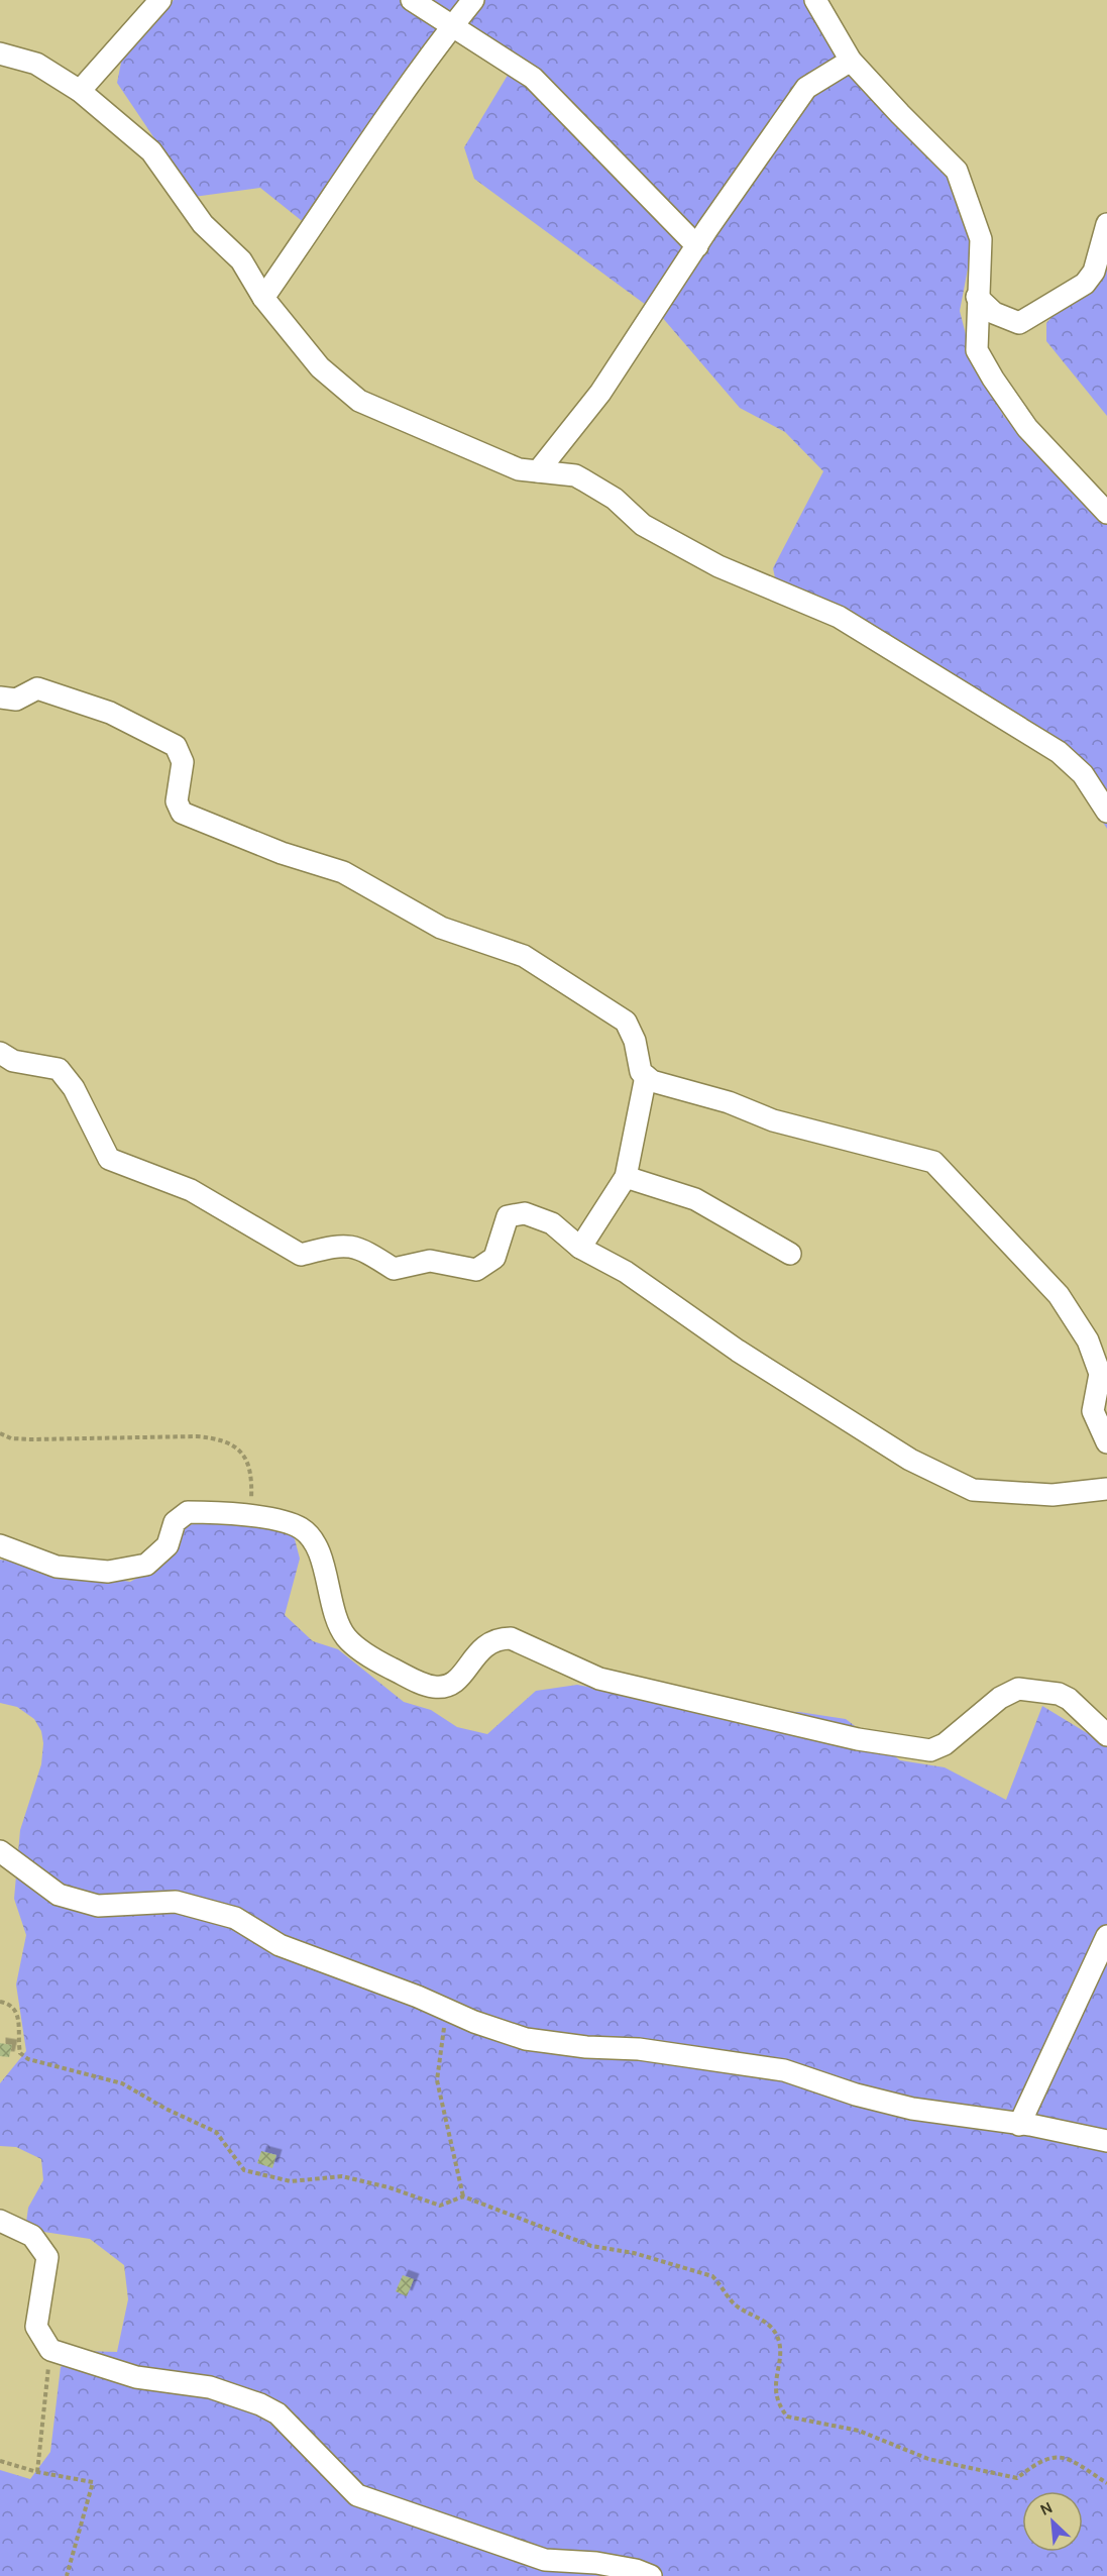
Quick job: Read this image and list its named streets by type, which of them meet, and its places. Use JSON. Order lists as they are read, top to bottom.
{
  "north": "top left"
}
